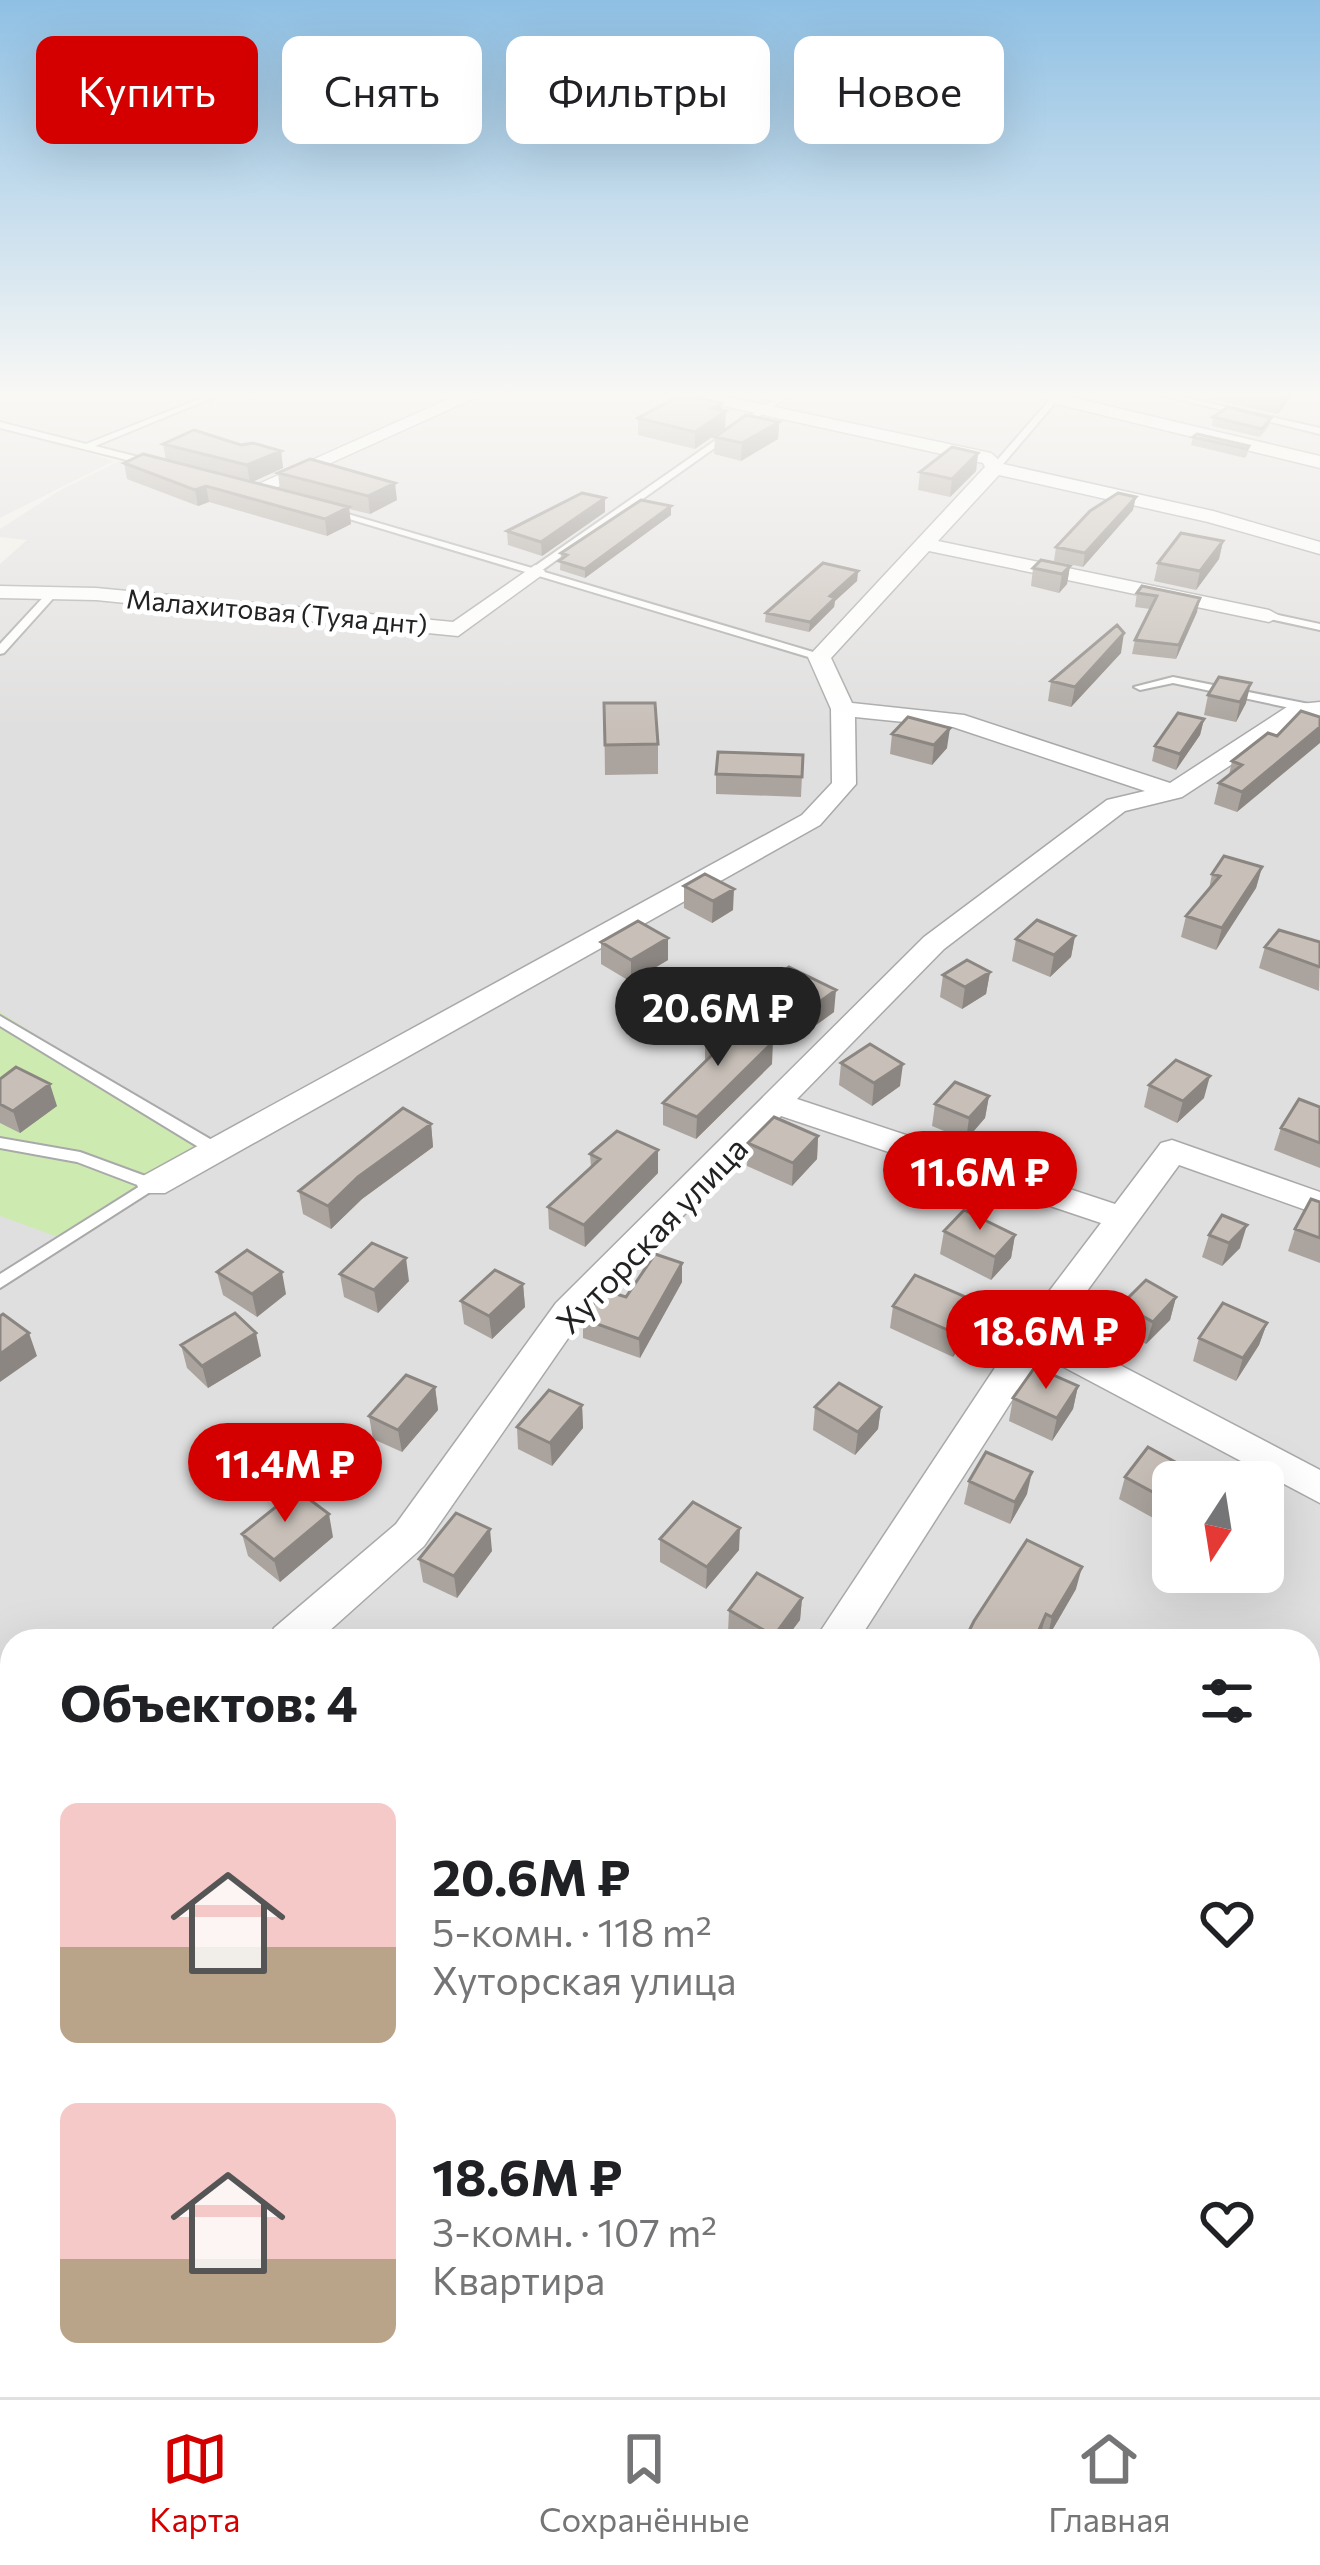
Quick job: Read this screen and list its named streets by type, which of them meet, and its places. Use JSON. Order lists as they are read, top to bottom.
{
  "streets": {
    "street": ["Малахитовая (Туяа днт)", "Хуторская улица"]
  },
  "north": "bottom",
  "page": {
    "chip": [
      "Купить",
      "Снять",
      "Фильтры",
      "Новое"
    ],
    "price": [
      "20.6M ₽",
      "11.6M ₽",
      "18.6M ₽",
      "11.4M ₽"
    ],
    "heading": "Объектов: 4",
    "list": [
      {
        "name": "20.6M ₽",
        "note": "5-комн. · 118 m² · Хуторская улица"
      },
      {
        "name": "18.6M ₽",
        "note": "3-комн. · 107 m² · Квартира"
      }
    ],
    "tabs": ["Карта", "Сохранённые", "Главная"]
  }
}
